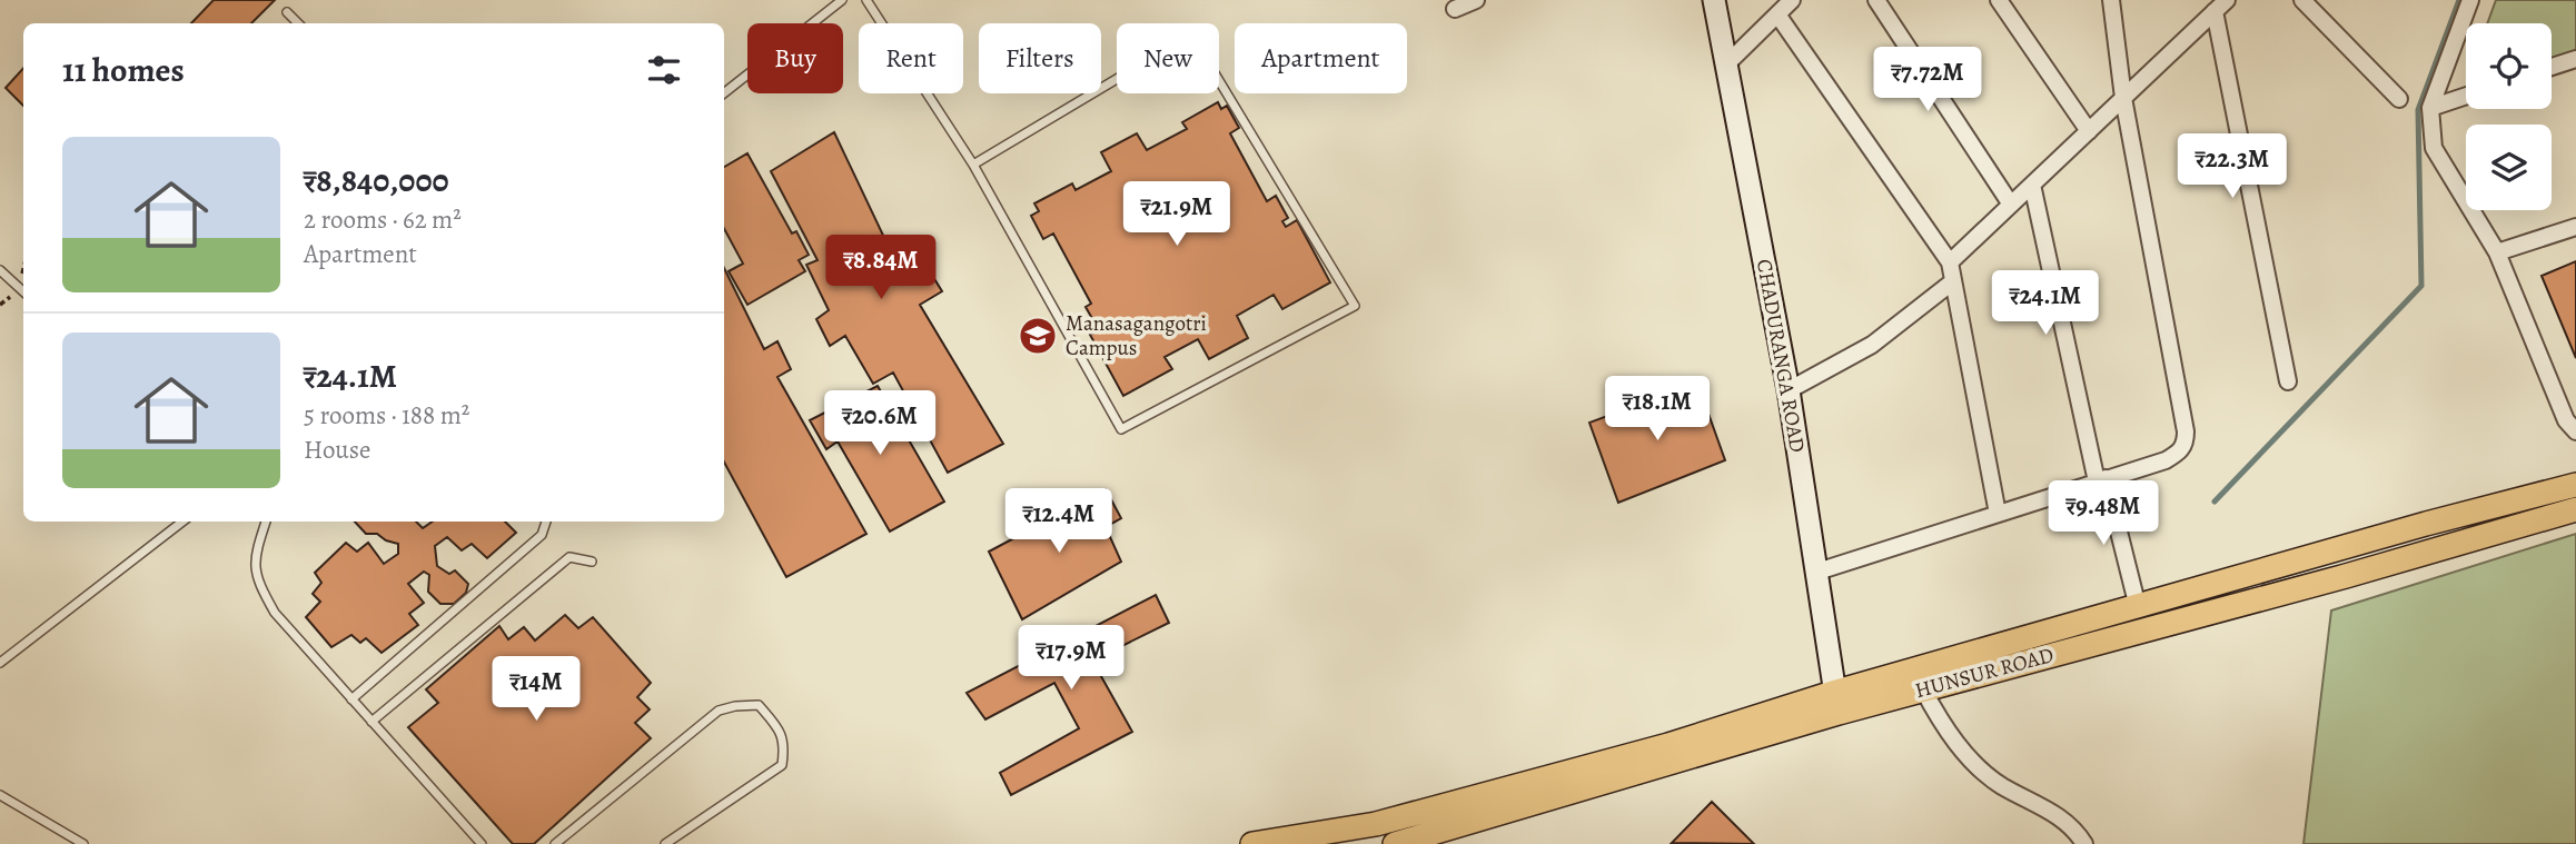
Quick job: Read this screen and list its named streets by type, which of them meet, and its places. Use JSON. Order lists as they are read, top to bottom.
{
  "streets": {
    "main road": ["HUNSUR ROAD"],
    "street": ["CHADURANGA ROAD"]
  },
  "crossings": [
    ["CHADURANGA ROAD", "HUNSUR ROAD"]
  ],
  "places": {
    "school or university": ["Manasagangotri Campus"]
  },
  "page": {
    "chip": [
      "Buy",
      "Rent",
      "Filters",
      "New",
      "Apartment"
    ],
    "heading": "11 homes",
    "price": [
      "₹7.72M",
      "₹22.3M",
      "₹21.9M",
      "₹8.84M",
      "₹24.1M",
      "₹18.1M",
      "₹20.6M",
      "₹9.48M",
      "₹12.4M",
      "₹17.9M",
      "₹14M"
    ],
    "list": [
      {
        "name": "₹8,840,000",
        "note": "2 rooms · 62 m² · Apartment"
      },
      {
        "name": "₹24.1M",
        "note": "5 rooms · 188 m² · House"
      }
    ]
  }
}
